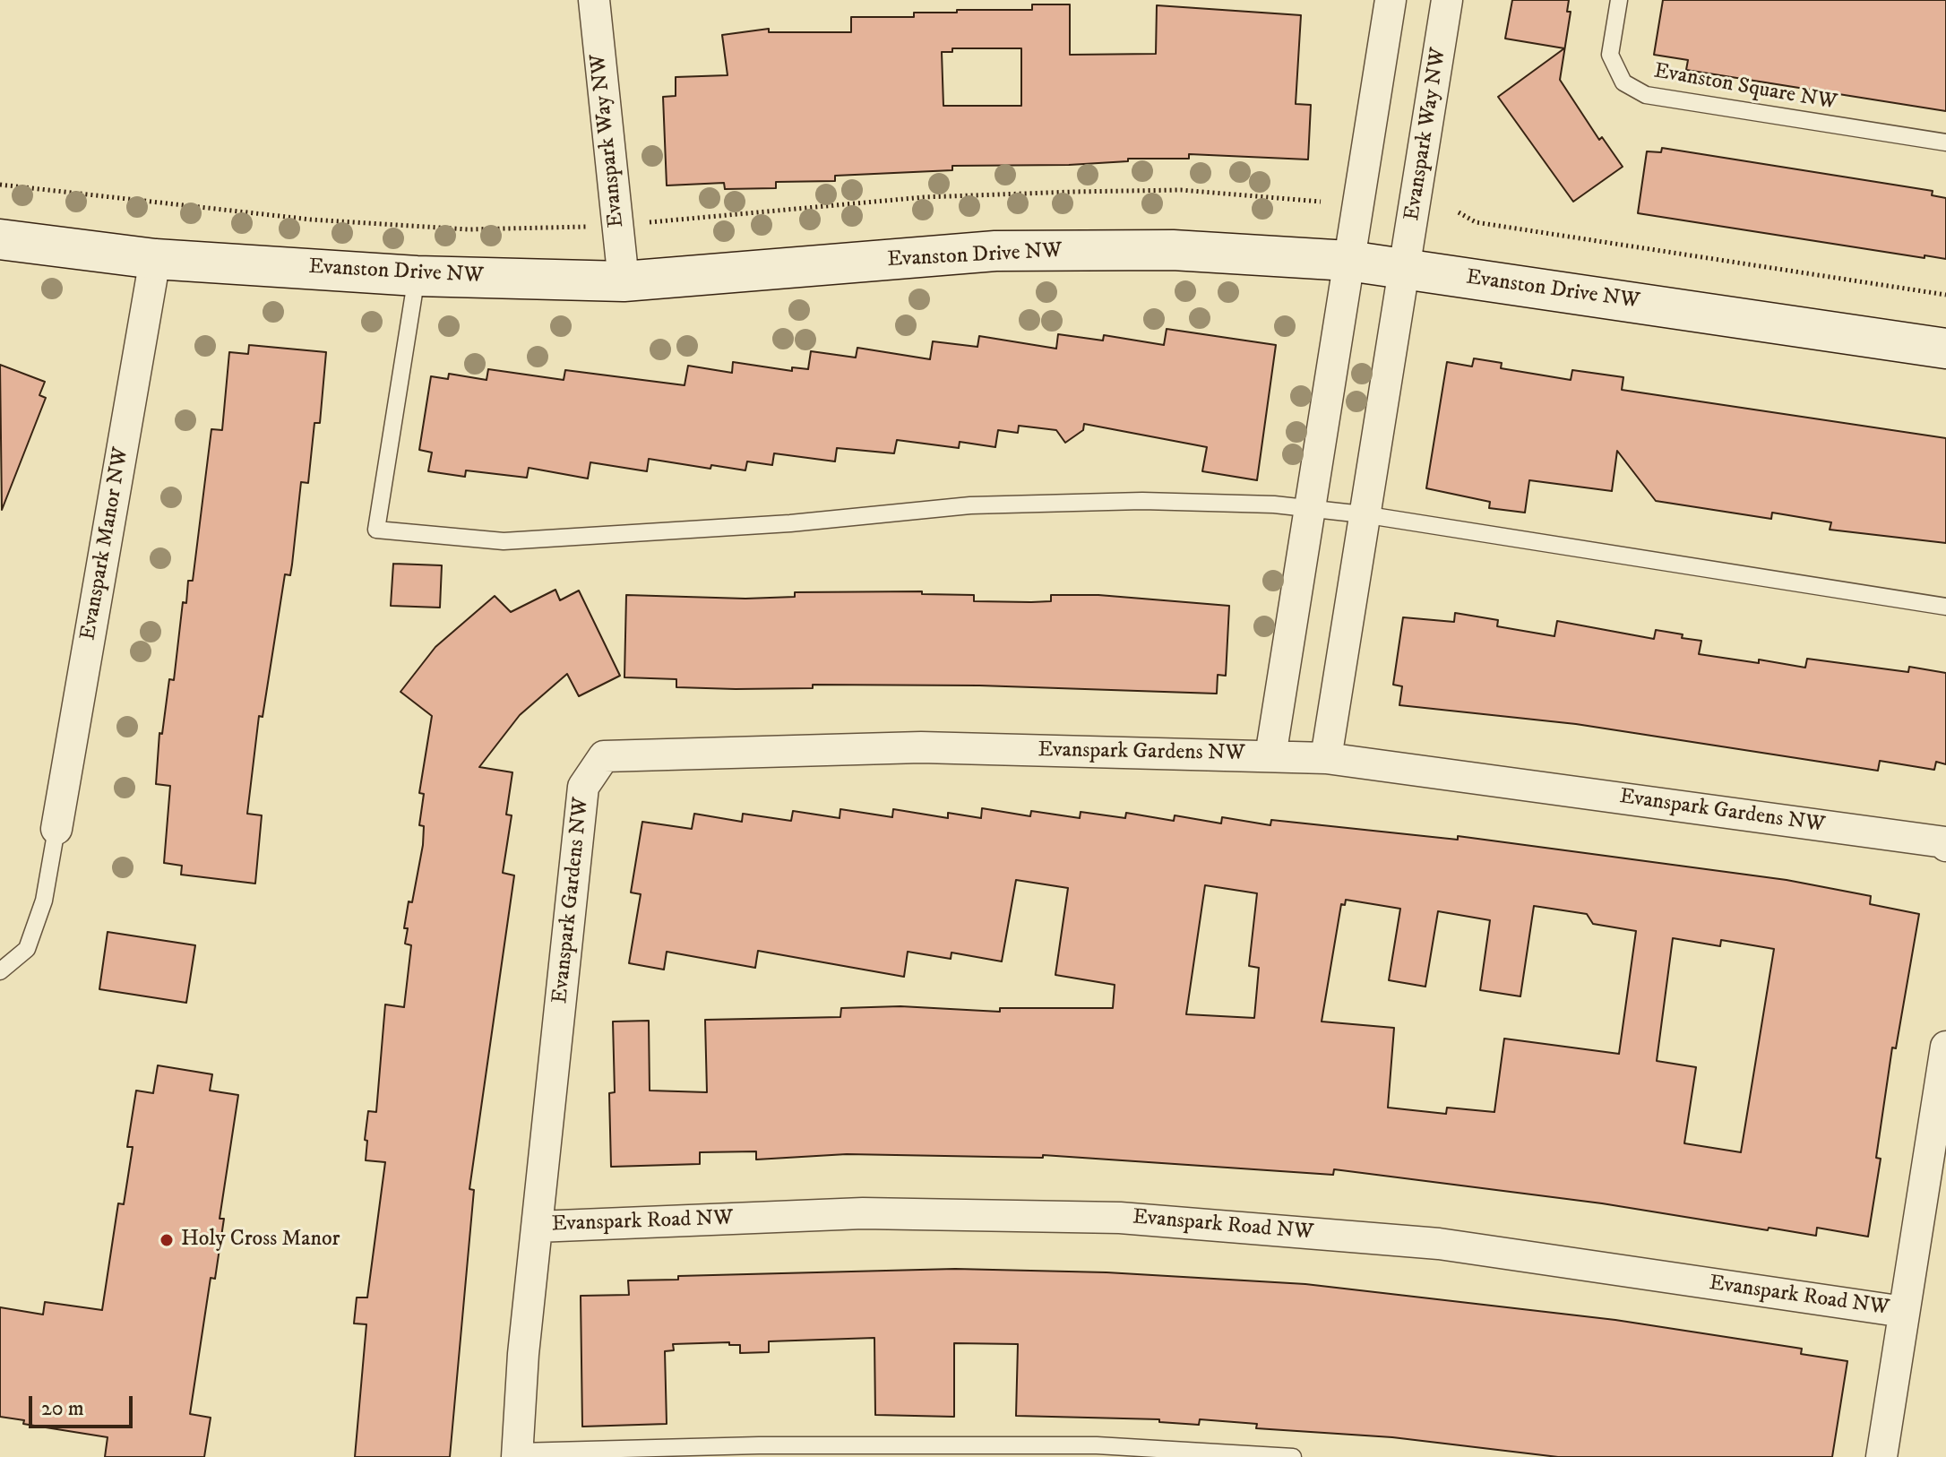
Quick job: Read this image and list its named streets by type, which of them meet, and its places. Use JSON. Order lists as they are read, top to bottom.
{
  "streets": {
    "street": [
      "Evanspark Way NW",
      "Evanston Drive NW",
      "Evanspark Manor NW",
      "Evanspark Gardens NW",
      "Evanspark Road NW"
    ],
    "lane": ["Evanston Square NW"]
  },
  "crossings": [
    ["Evanspark Way NW", "Evanston Drive NW"],
    ["Evanston Drive NW", "Evanspark Manor NW"],
    ["Evanston Drive NW", "Evanspark Gardens NW"],
    ["Evanspark Gardens NW", "Evanspark Road NW"]
  ],
  "places": ["Holy Cross Manor"],
  "scale_bar": "20 m"
}
